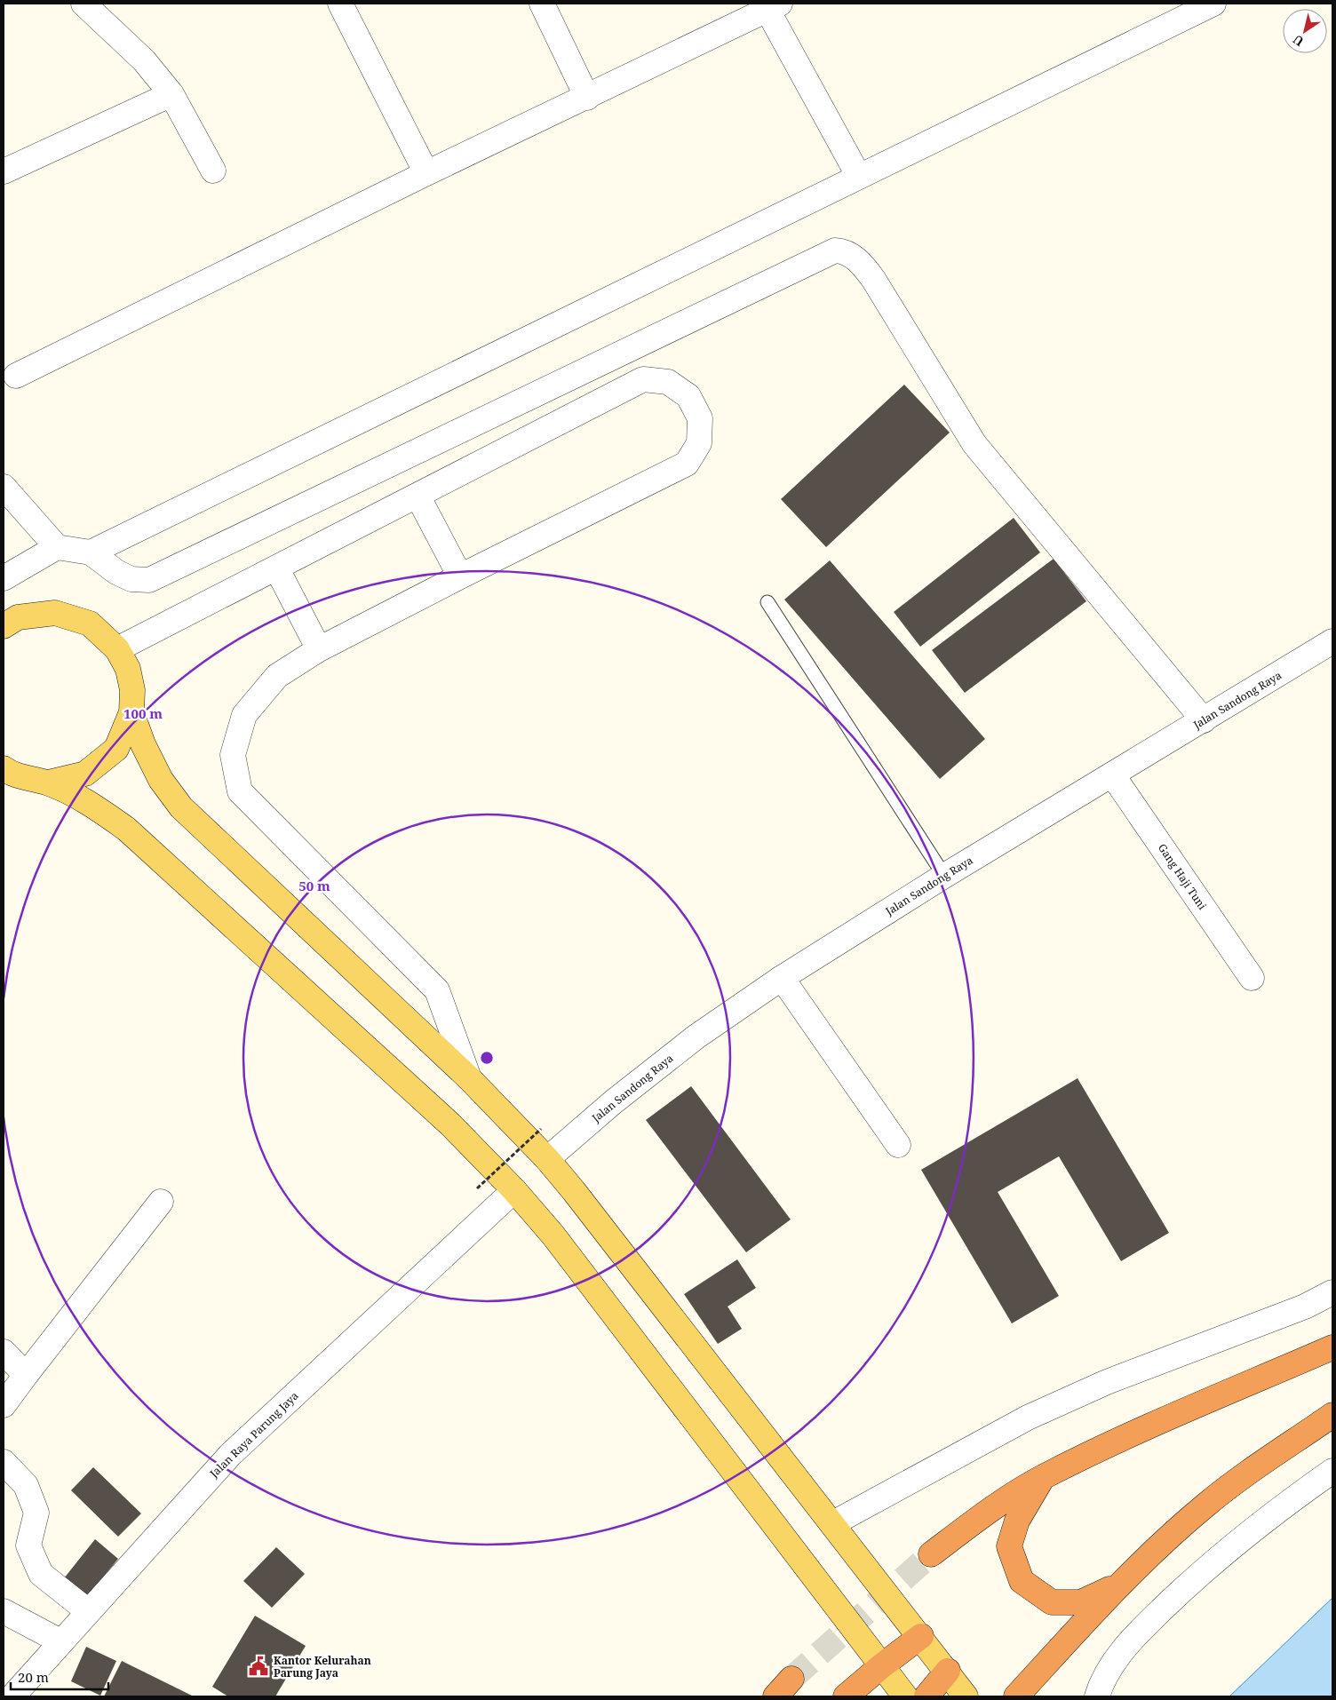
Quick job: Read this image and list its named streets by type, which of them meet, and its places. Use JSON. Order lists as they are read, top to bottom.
{
  "streets": {
    "street": ["Jalan Sandong Raya", "Gang Haji Tuni", "Jalan Raya Parung Jaya"]
  },
  "crossings": [
    ["Jalan Sandong Raya", "Gang Haji Tuni"]
  ],
  "places": {
    "public building": ["Kantor Kelurahan Parung Jaya"]
  },
  "scale_bar": "20 m",
  "north": "bottom left",
  "rings": ["100 m", "50 m"]
}
